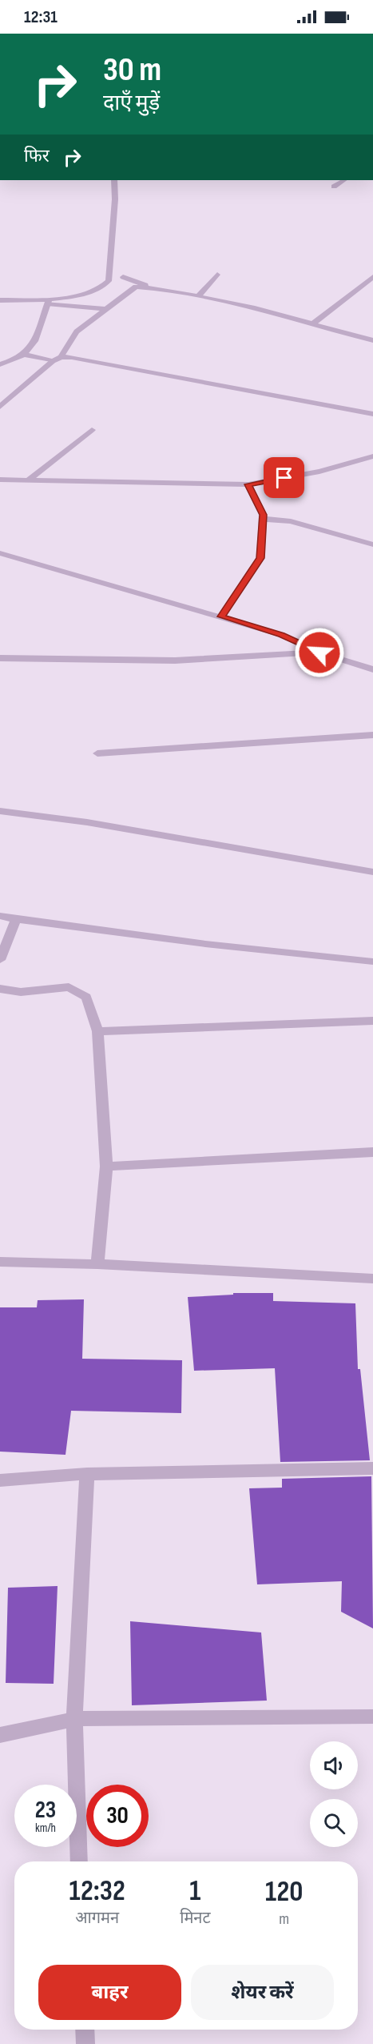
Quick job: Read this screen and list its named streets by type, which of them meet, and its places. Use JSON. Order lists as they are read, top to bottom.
{
  "page": {
    "status": "12:31",
    "turn": ["30 m", "दाएँ मुड़ें"],
    "then": "फिर",
    "speed": "23 km/h",
    "limit": "30",
    "eta": [
      "12:32",
      "आगमन",
      "1",
      "मिनट",
      "120",
      "m"
    ],
    "buttons": ["बाहर", "शेयर करें"]
  }
}
